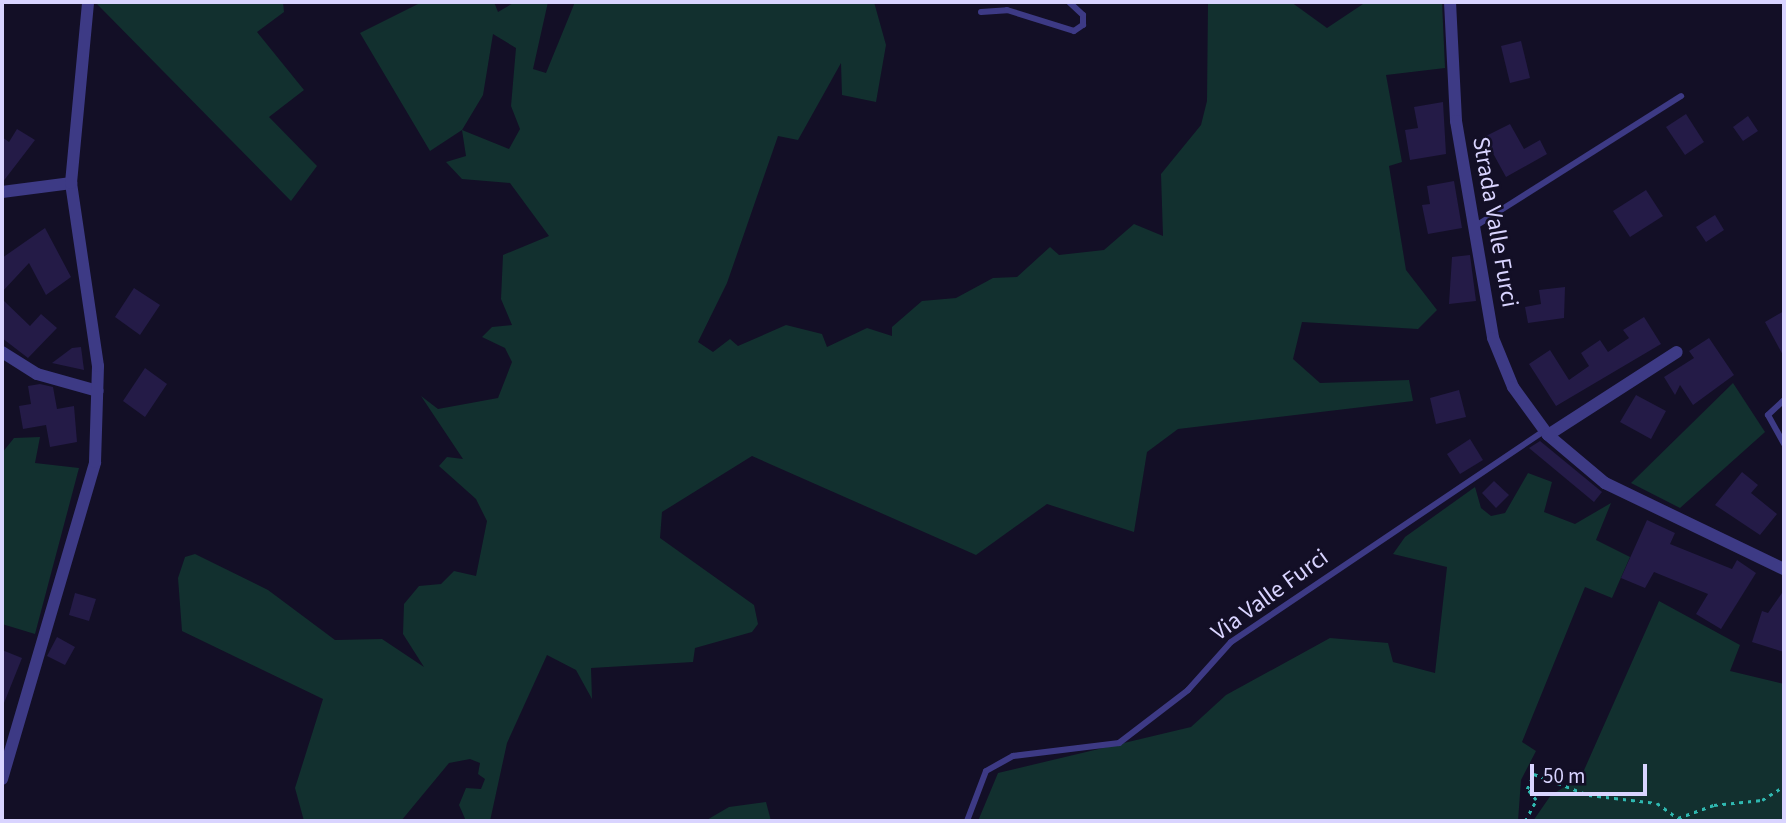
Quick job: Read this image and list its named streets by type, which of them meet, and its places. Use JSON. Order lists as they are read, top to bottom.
{
  "streets": {
    "street": ["Strada Valle Furci"],
    "lane": ["Via Valle Furci"]
  },
  "crossings": [
    ["Strada Valle Furci", "Via Valle Furci"]
  ],
  "scale_bar": "50 m"
}
